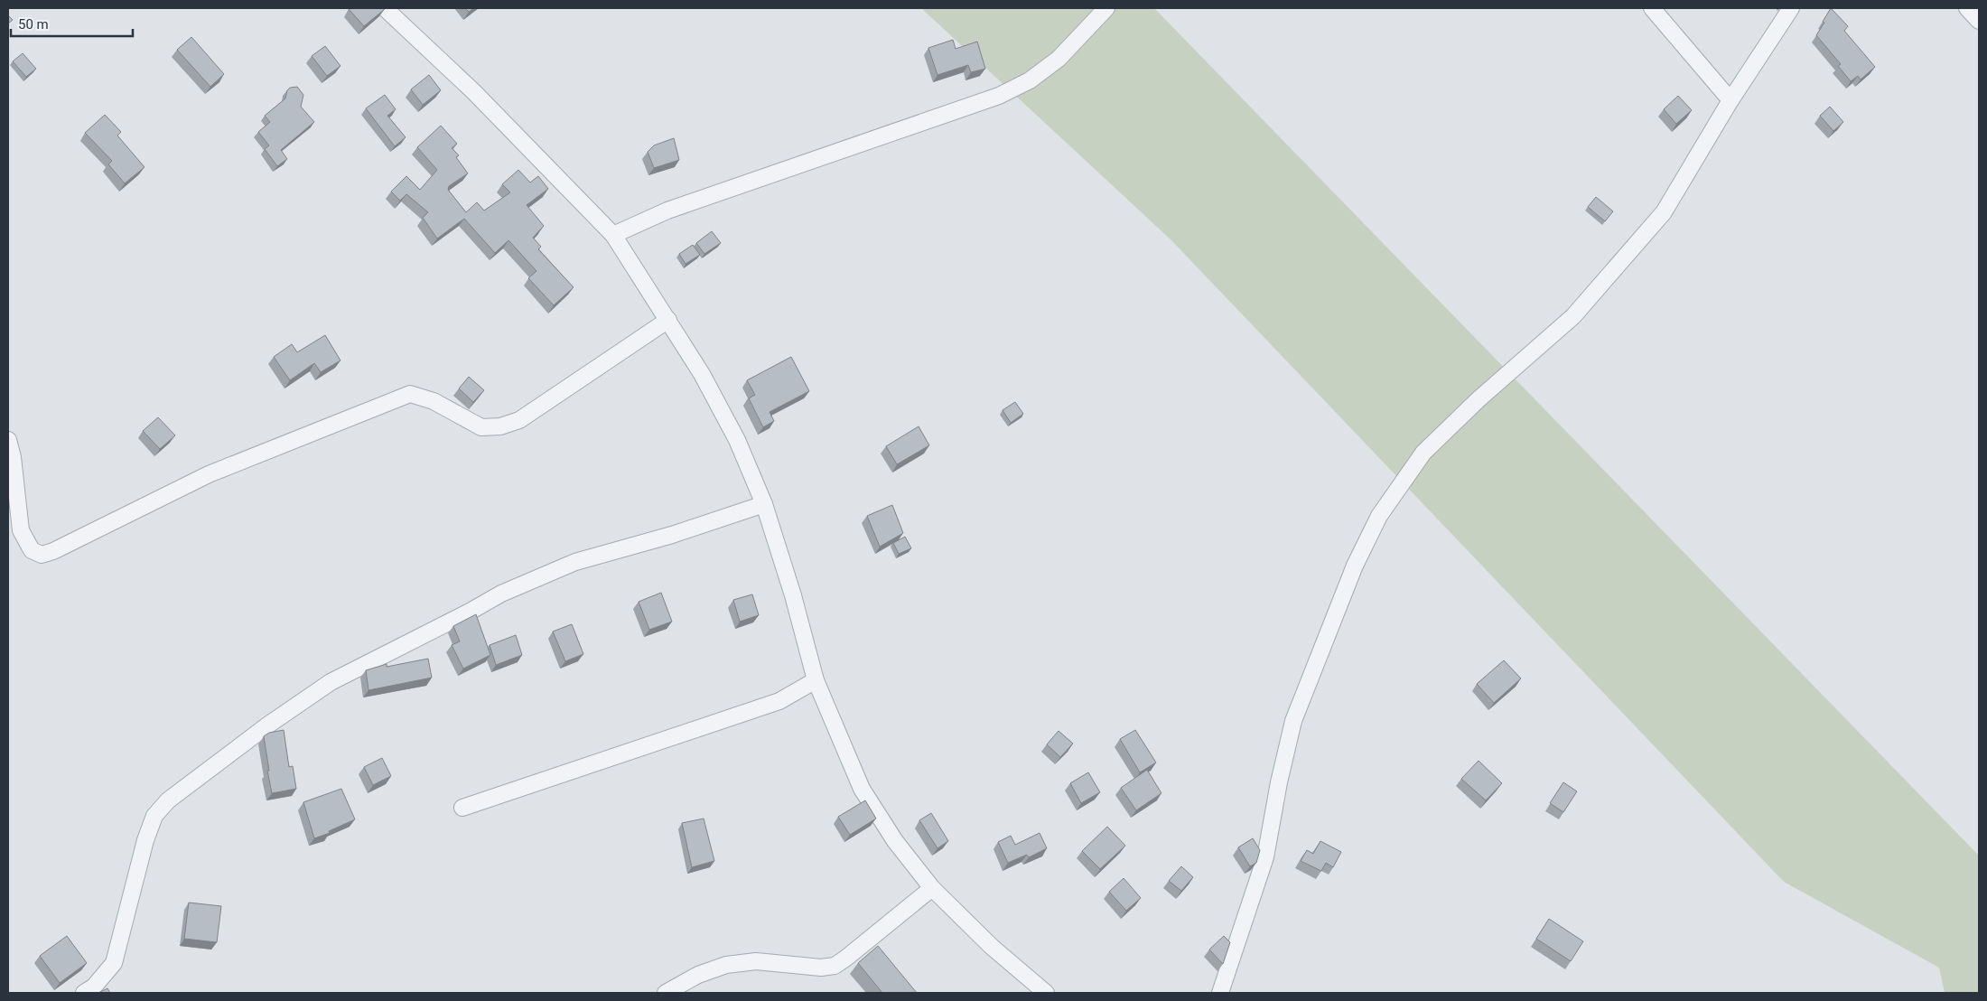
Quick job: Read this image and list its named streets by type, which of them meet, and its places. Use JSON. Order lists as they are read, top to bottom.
{
  "scale_bar": "50 m"
}
